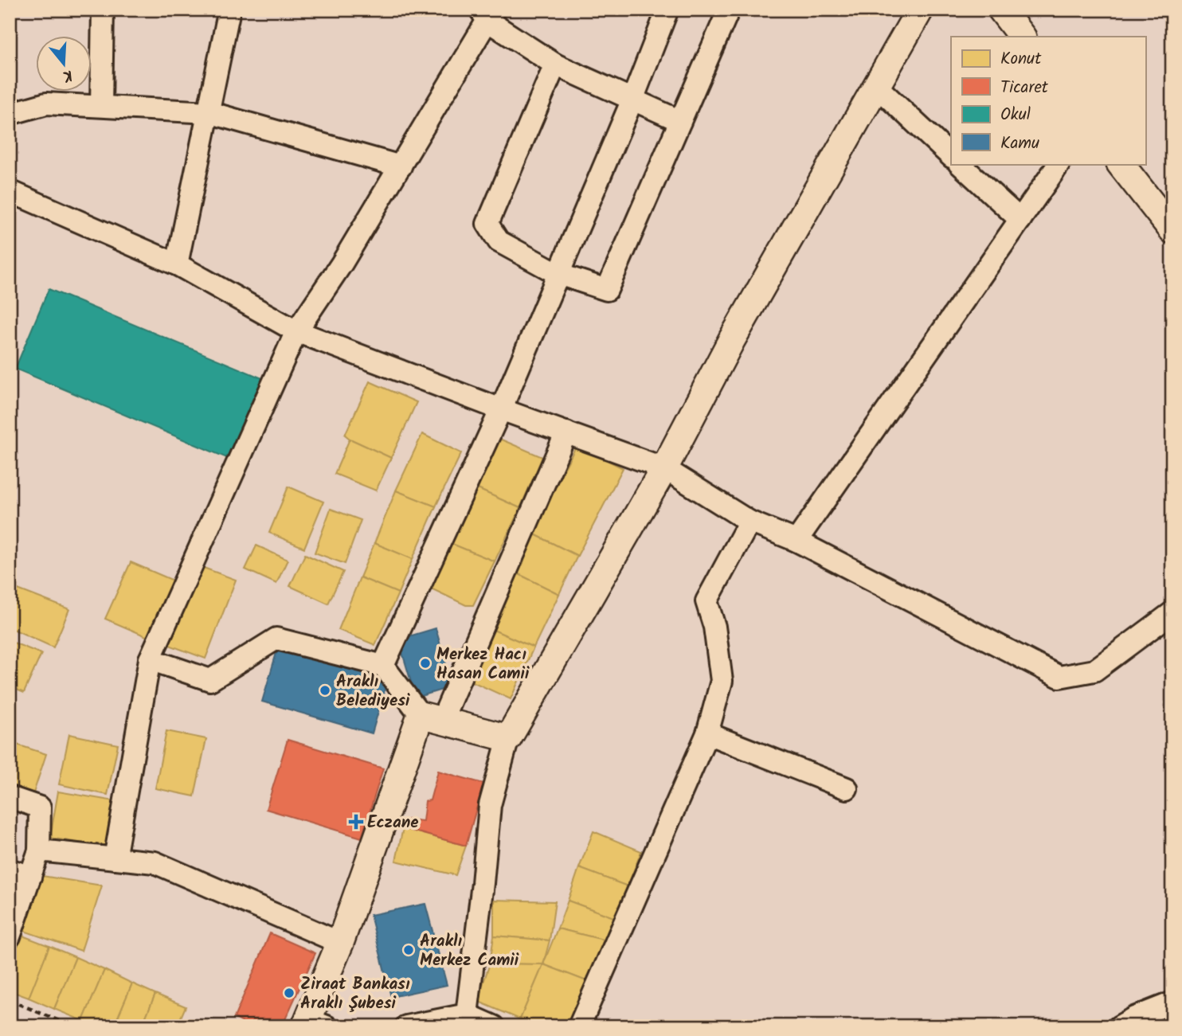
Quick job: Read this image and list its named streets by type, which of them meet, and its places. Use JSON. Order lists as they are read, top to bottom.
{
  "places": {
    "other": [
      "Merkez Hacı Hasan Camii",
      "Araklı Belediyesi",
      "Araklı Merkez Camii",
      "Ziraat Bankası Araklı Şubesi"
    ],
    "health": ["Eczane"]
  },
  "legend": [
    "Konut",
    "Ticaret",
    "Okul",
    "Kamu"
  ],
  "north": "bottom"
}
